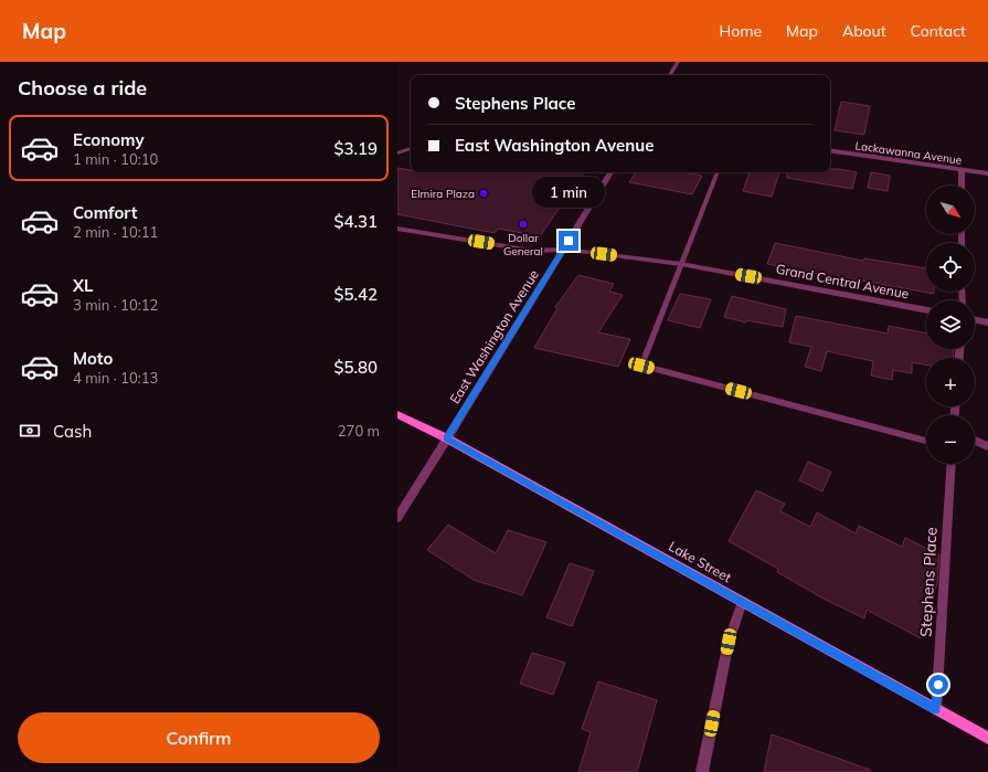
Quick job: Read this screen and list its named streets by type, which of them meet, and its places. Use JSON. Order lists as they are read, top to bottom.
{
  "streets": {
    "main road": ["Lake Street"],
    "street": [
      "Lackawanna Avenue",
      "Grand Central Avenue",
      "East Washington Avenue",
      "Stephens Place"
    ]
  },
  "crossings": [
    ["Grand Central Avenue", "East Washington Avenue"],
    ["East Washington Avenue", "Lake Street"],
    ["Lake Street", "Stephens Place"]
  ],
  "places": ["Elmira Plaza", "Dollar General"],
  "north": "bottom right",
  "page": {
    "header": "Map",
    "nav": [
      "Home",
      "Map",
      "About",
      "Contact"
    ],
    "heading": "Choose a ride",
    "banner": ["Stephens Place", "East Washington Avenue"],
    "list": [
      {
        "name": "Economy",
        "note": "1 min · 10:10",
        "value": "$3.19"
      },
      {
        "name": "Comfort",
        "note": "2 min · 10:11",
        "value": "$4.31"
      },
      {
        "name": "XL",
        "note": "3 min · 10:12",
        "value": "$5.42"
      },
      {
        "name": "Moto",
        "note": "4 min · 10:13",
        "value": "$5.80"
      }
    ],
    "bubble": "1 min",
    "map_buttons": ["+", "−"],
    "pay": ["Cash", "270 m"],
    "buttons": "Confirm"
  }
}
